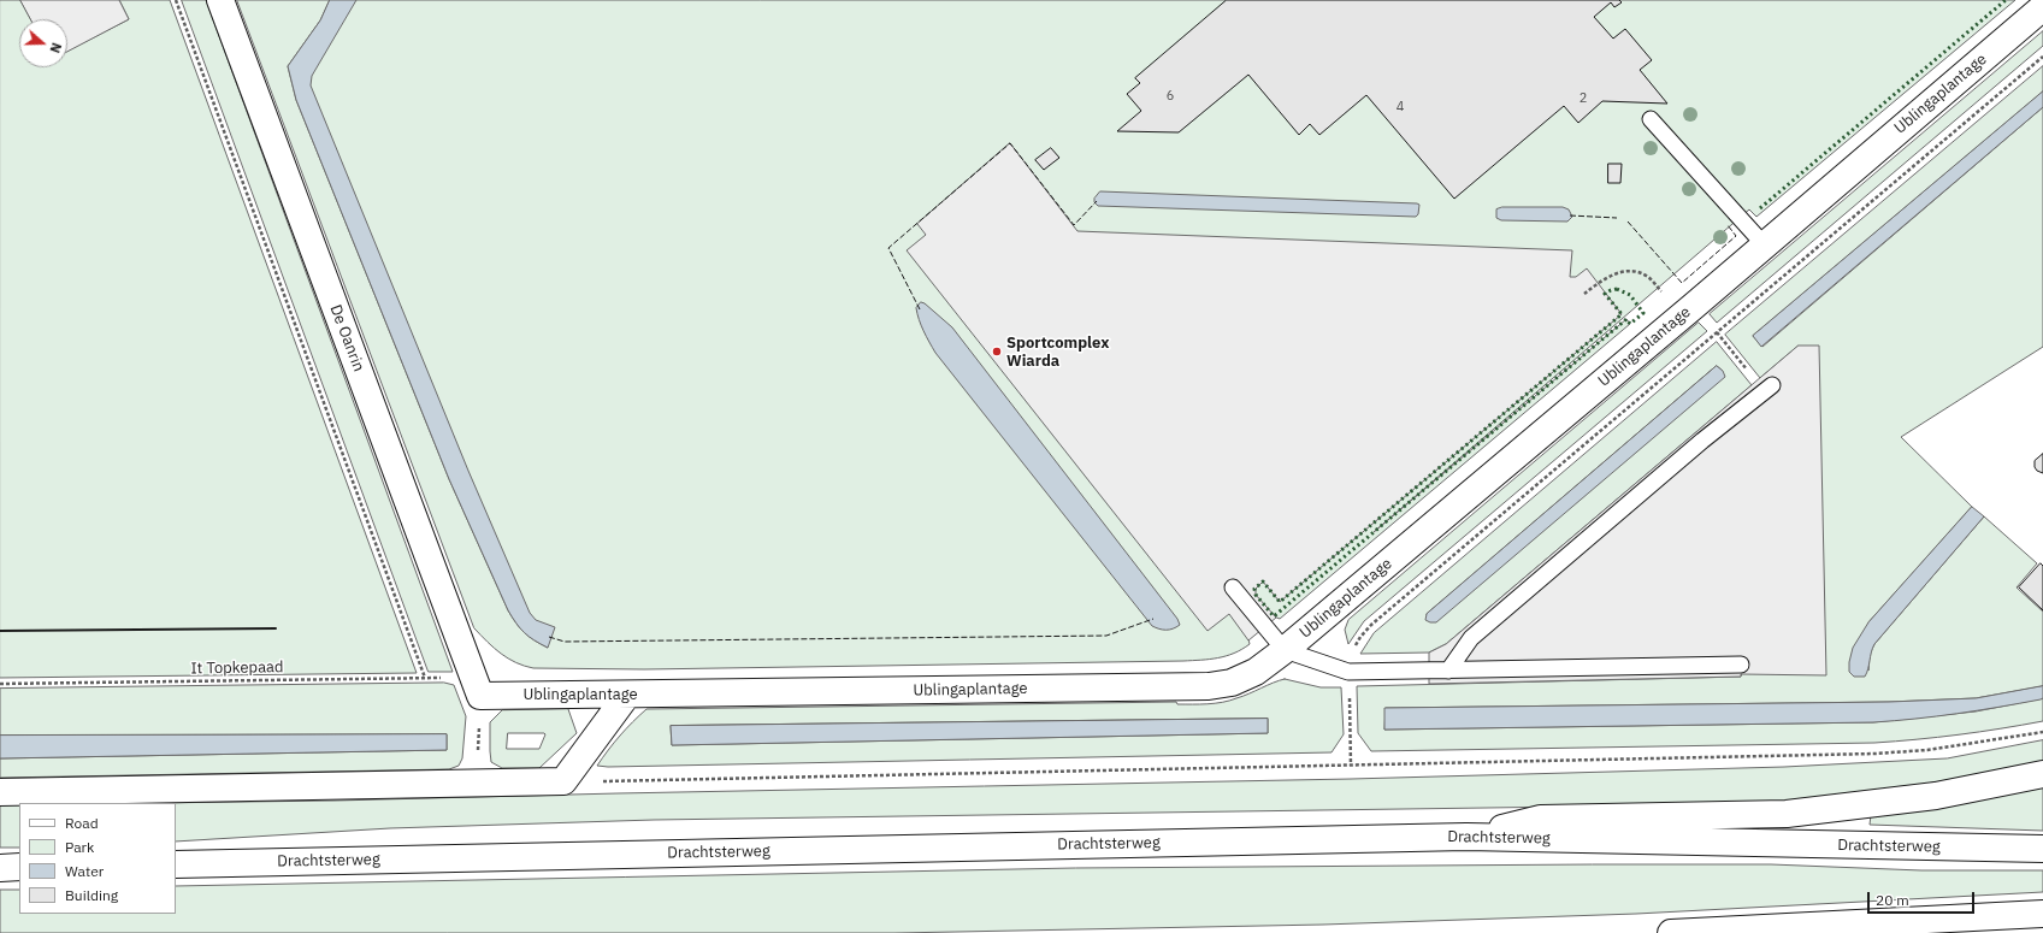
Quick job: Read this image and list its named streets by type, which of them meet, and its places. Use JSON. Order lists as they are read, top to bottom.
{
  "streets": {
    "street": ["Ublingaplantage", "De Oanrin", "Drachtsterweg"],
    "path": ["It Topkepaad"]
  },
  "crossings": [
    ["Ublingaplantage", "De Oanrin"],
    ["Ublingaplantage", "It Topkepaad"],
    ["De Oanrin", "It Topkepaad"]
  ],
  "places": ["Sportcomplex Wiarda"],
  "house_numbers": ["6", "2", "4"],
  "legend": [
    "Road",
    "Park",
    "Water",
    "Building"
  ],
  "scale_bar": "20 m",
  "north": "right"
}
